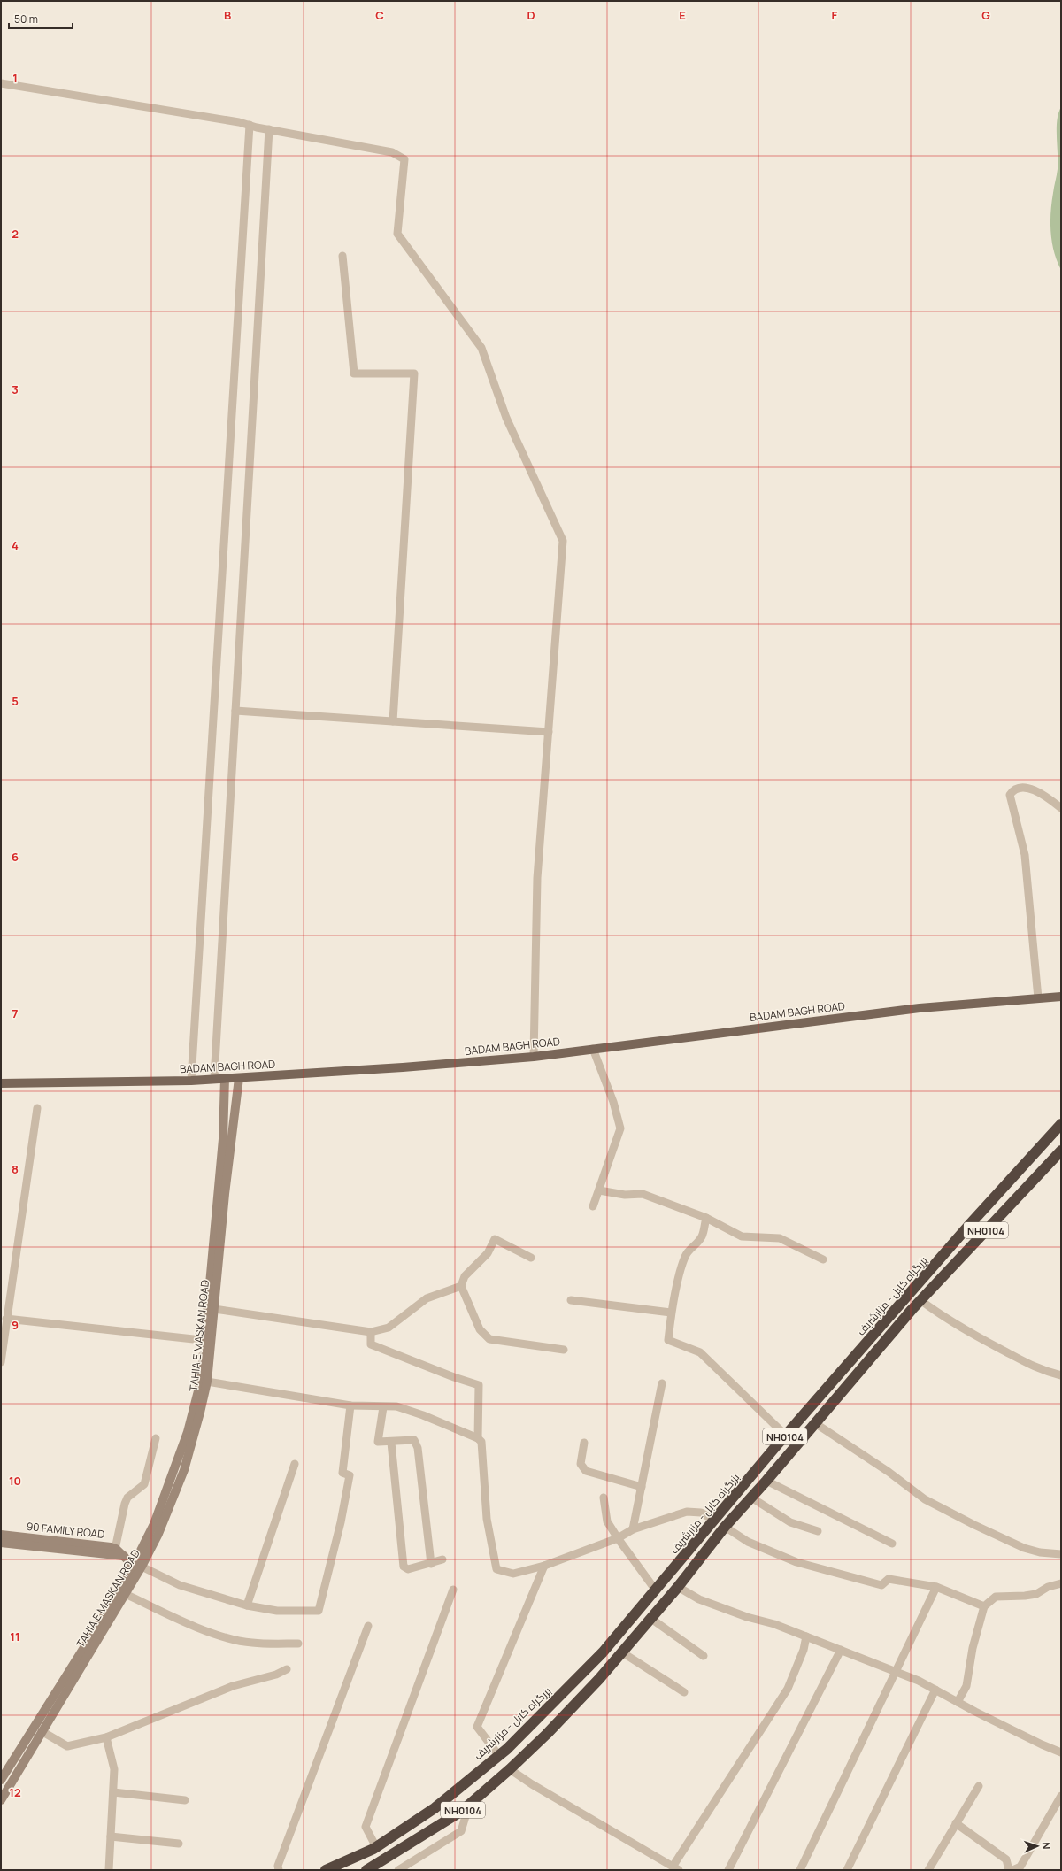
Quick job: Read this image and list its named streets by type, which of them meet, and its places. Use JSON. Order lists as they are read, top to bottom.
{
  "streets": {
    "highway": ["NH0104", "بزرگراه کابل - مزارشریف"],
    "main road": ["BADAM BAGH ROAD", "TAHIA E MASKAN ROAD", "90 FAMILY ROAD"]
  },
  "crossings": [
    ["BADAM BAGH ROAD", "TAHIA E MASKAN ROAD"],
    ["TAHIA E MASKAN ROAD", "90 FAMILY ROAD"]
  ],
  "scale_bar": "50 m",
  "north": "right",
  "grid": {
    "columns": [
      "B",
      "C",
      "D",
      "E",
      "F",
      "G"
    ],
    "rows": [
      "1",
      "2",
      "3",
      "4",
      "5",
      "6",
      "7",
      "8",
      "9",
      "10",
      "11",
      "12"
    ]
  }
}
